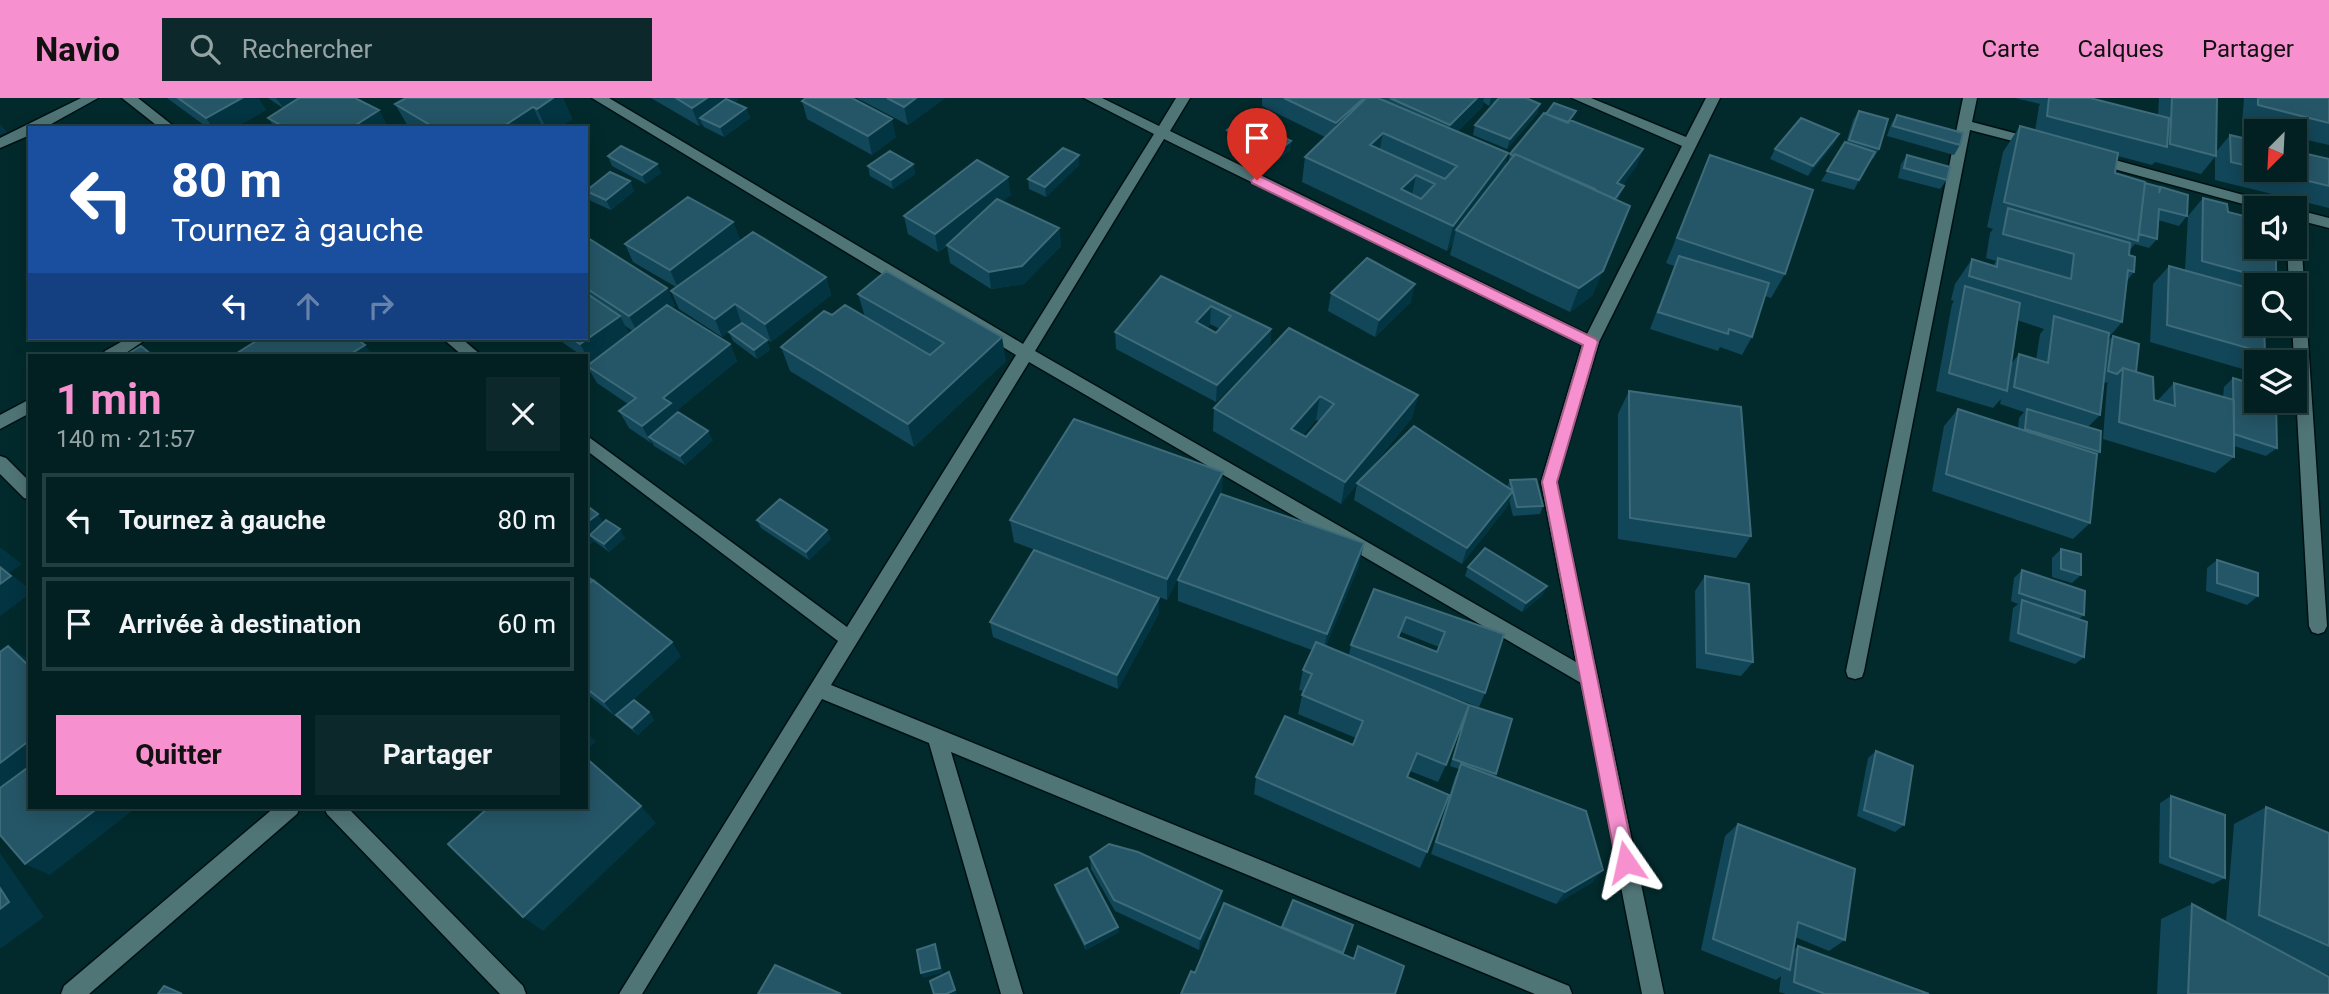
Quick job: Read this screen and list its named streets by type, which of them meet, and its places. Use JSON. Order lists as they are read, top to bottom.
{
  "north": "bottom left",
  "page": {
    "header": "Navio",
    "search": "Rechercher",
    "nav": ["Carte", "Calques", "Partager"],
    "turn": ["80 m", "Tournez à gauche"],
    "heading": ["1 min", "140 m · 21:57"],
    "list": [
      {
        "name": "Tournez à gauche",
        "value": "80 m"
      },
      {
        "name": "Arrivée à destination",
        "value": "60 m"
      }
    ],
    "buttons": ["Quitter", "Partager"]
  }
}
